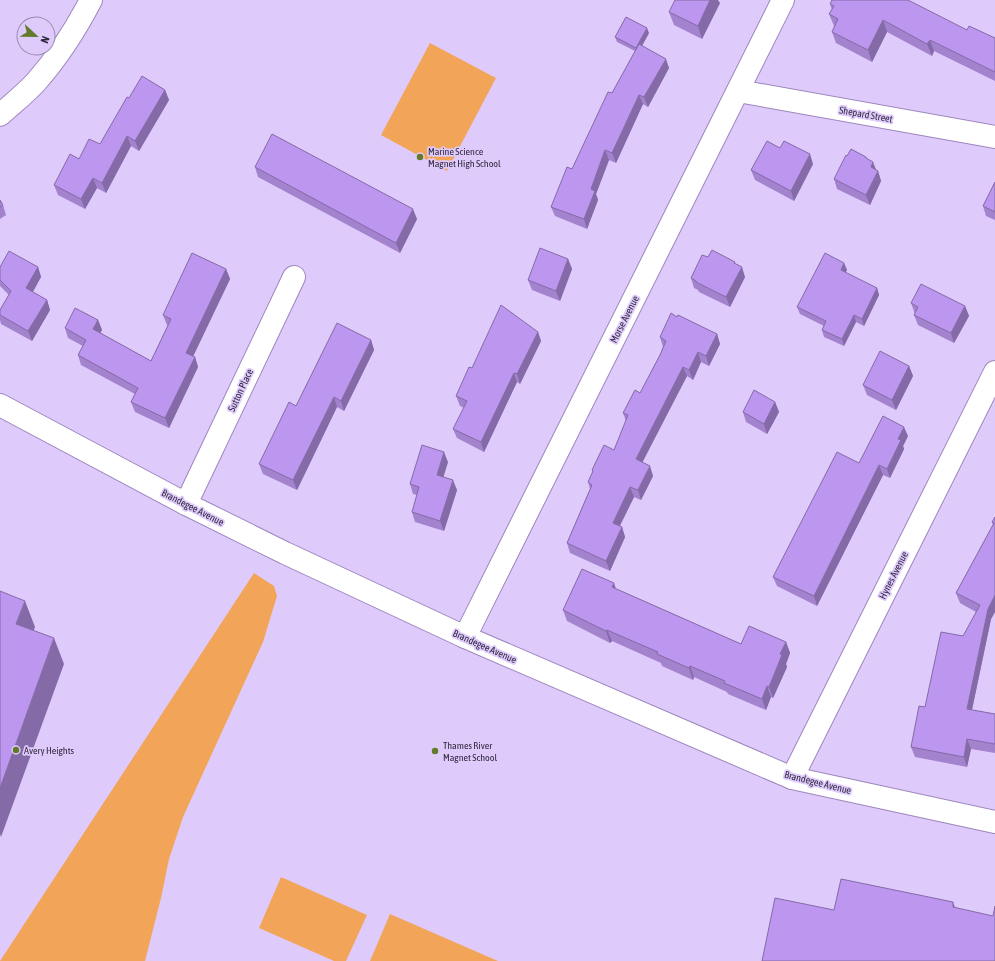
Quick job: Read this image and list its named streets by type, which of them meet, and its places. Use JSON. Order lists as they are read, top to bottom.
{
  "streets": {
    "street": [
      "Shepard Street",
      "Morse Avenue",
      "Sutton Place",
      "Brandegee Avenue",
      "Hynes Avenue"
    ]
  },
  "crossings": [
    ["Shepard Street", "Morse Avenue"],
    ["Morse Avenue", "Brandegee Avenue"],
    ["Sutton Place", "Brandegee Avenue"],
    ["Brandegee Avenue", "Hynes Avenue"]
  ],
  "places": ["Marine Science Magnet High School", "Avery Heights", "Thames River Magnet School"],
  "north": "right"
}
